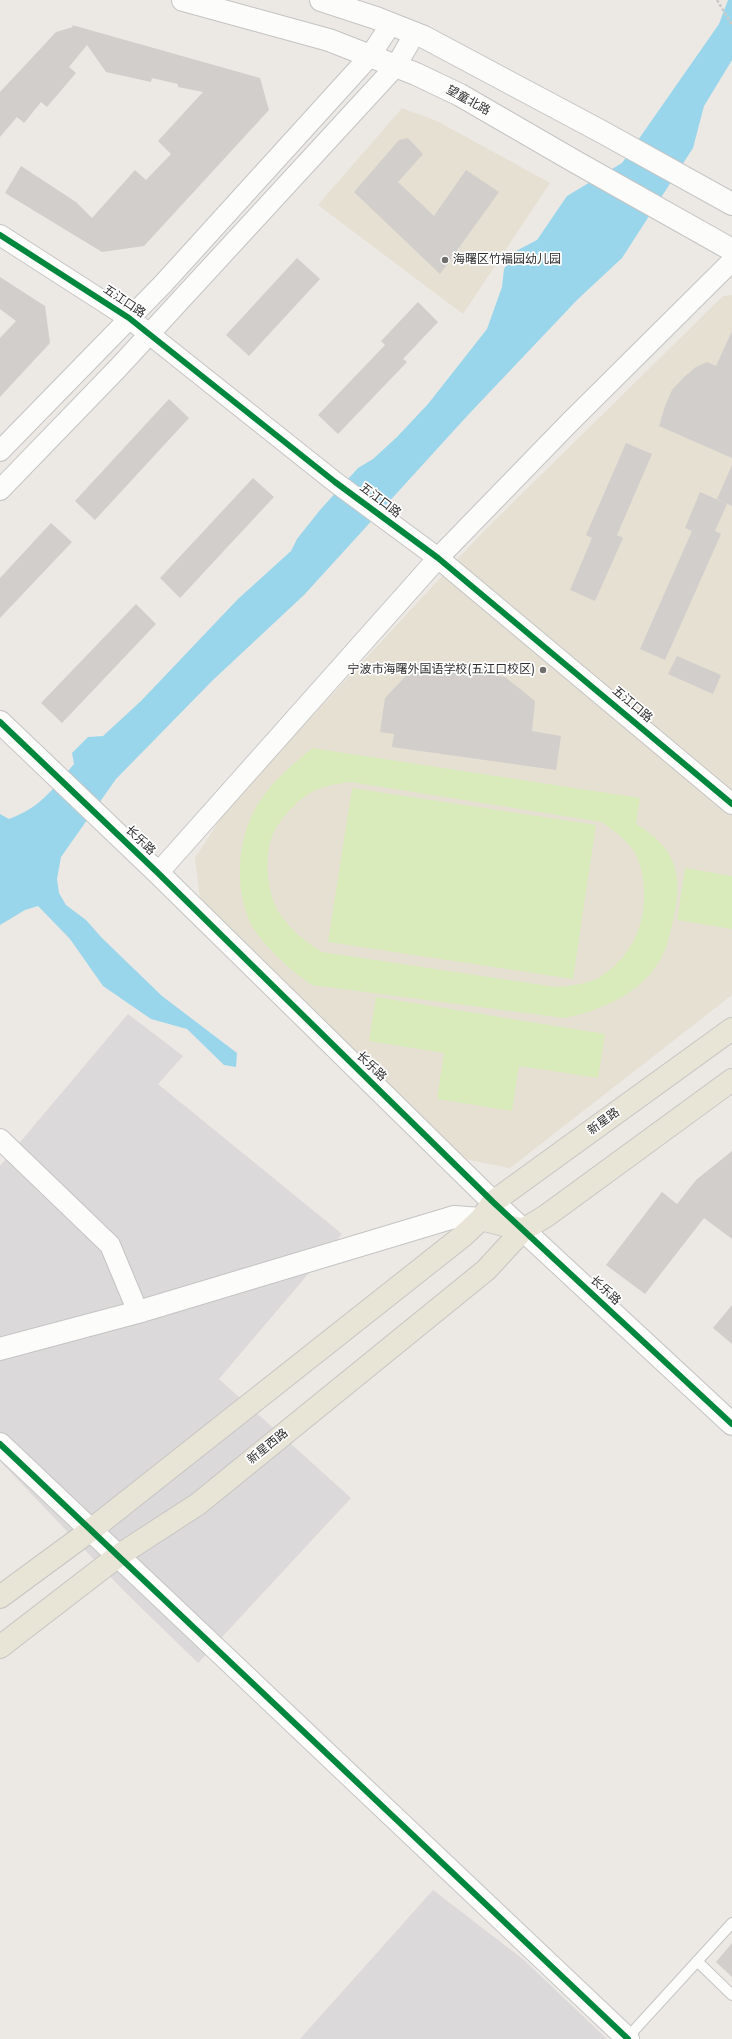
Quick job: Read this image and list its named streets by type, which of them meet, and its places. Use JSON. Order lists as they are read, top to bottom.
{
  "streets": {
    "main road": ["新星路", "新星西路"],
    "street": ["望童北路", "五江口路", "长乐路"]
  },
  "crossings": [
    ["长乐路", "新星路"],
    ["长乐路", "新星西路"]
  ],
  "places": ["海曙区竹福园幼儿园", "宁波市海曙外国语学校(五江口校区)"]
}
